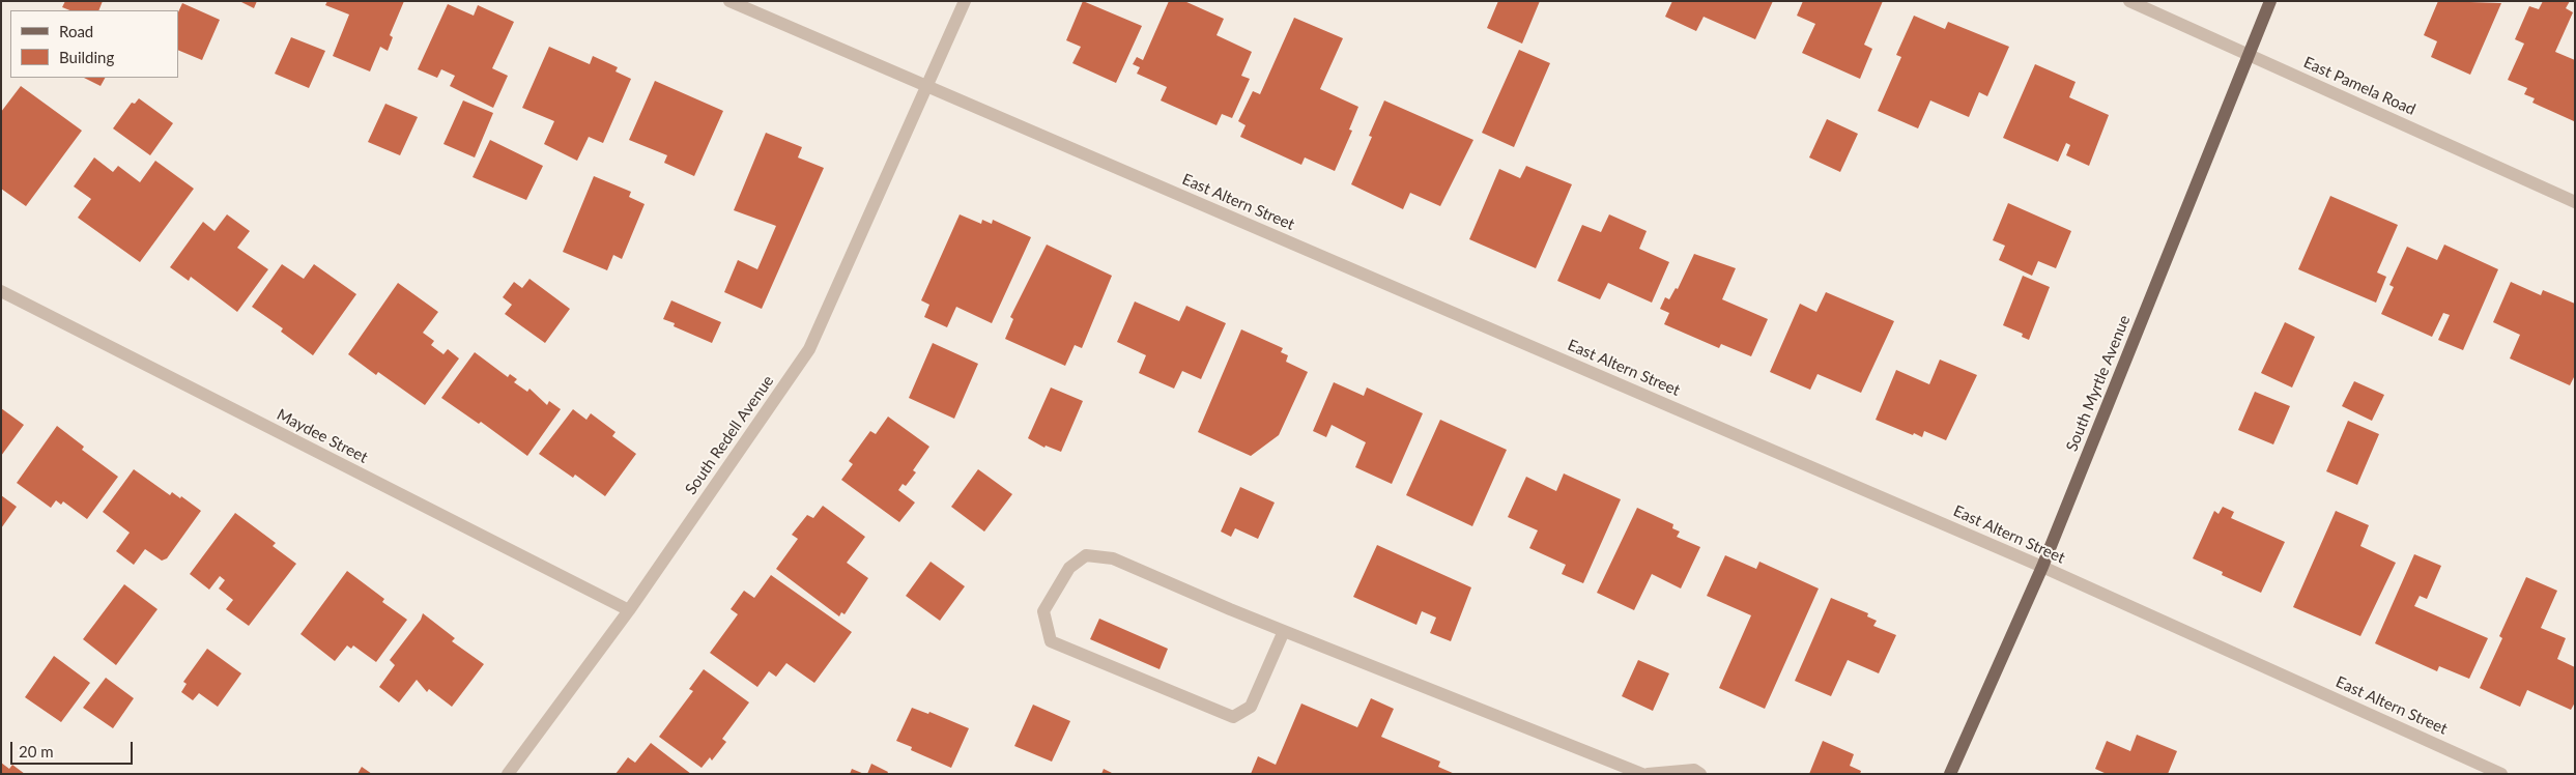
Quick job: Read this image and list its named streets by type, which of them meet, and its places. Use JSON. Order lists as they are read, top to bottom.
{
  "streets": {
    "main road": ["South Myrtle Avenue"],
    "street": [
      "East Pamela Road",
      "East Altern Street",
      "South Redell Avenue",
      "Maydee Street"
    ]
  },
  "crossings": [
    ["East Pamela Road", "South Myrtle Avenue"],
    ["East Altern Street", "South Myrtle Avenue"],
    ["East Altern Street", "South Redell Avenue"],
    ["South Redell Avenue", "Maydee Street"]
  ],
  "legend": ["Road", "Building"],
  "scale_bar": "20 m"
}
